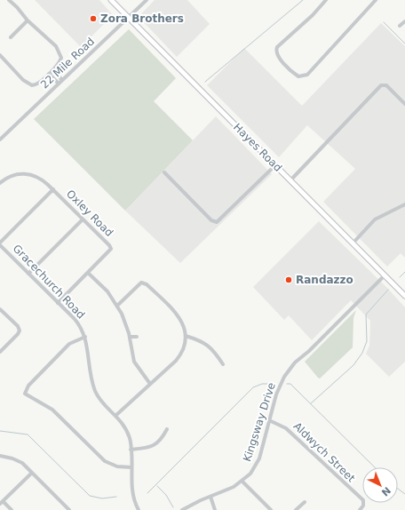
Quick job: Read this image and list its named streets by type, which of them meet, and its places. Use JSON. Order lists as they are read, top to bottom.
{
  "streets": {
    "main road": ["Hayes Road"],
    "street": [
      "22 Mile Road",
      "Oxley Road",
      "Gracechurch Road",
      "Kingsway Drive",
      "Aldwych Street"
    ]
  },
  "crossings": [
    ["22 Mile Road", "Hayes Road"],
    ["Hayes Road", "Kingsway Drive"],
    ["Kingsway Drive", "Aldwych Street"]
  ],
  "places": ["Zora Brothers", "Randazzo"],
  "north": "bottom right"
}
